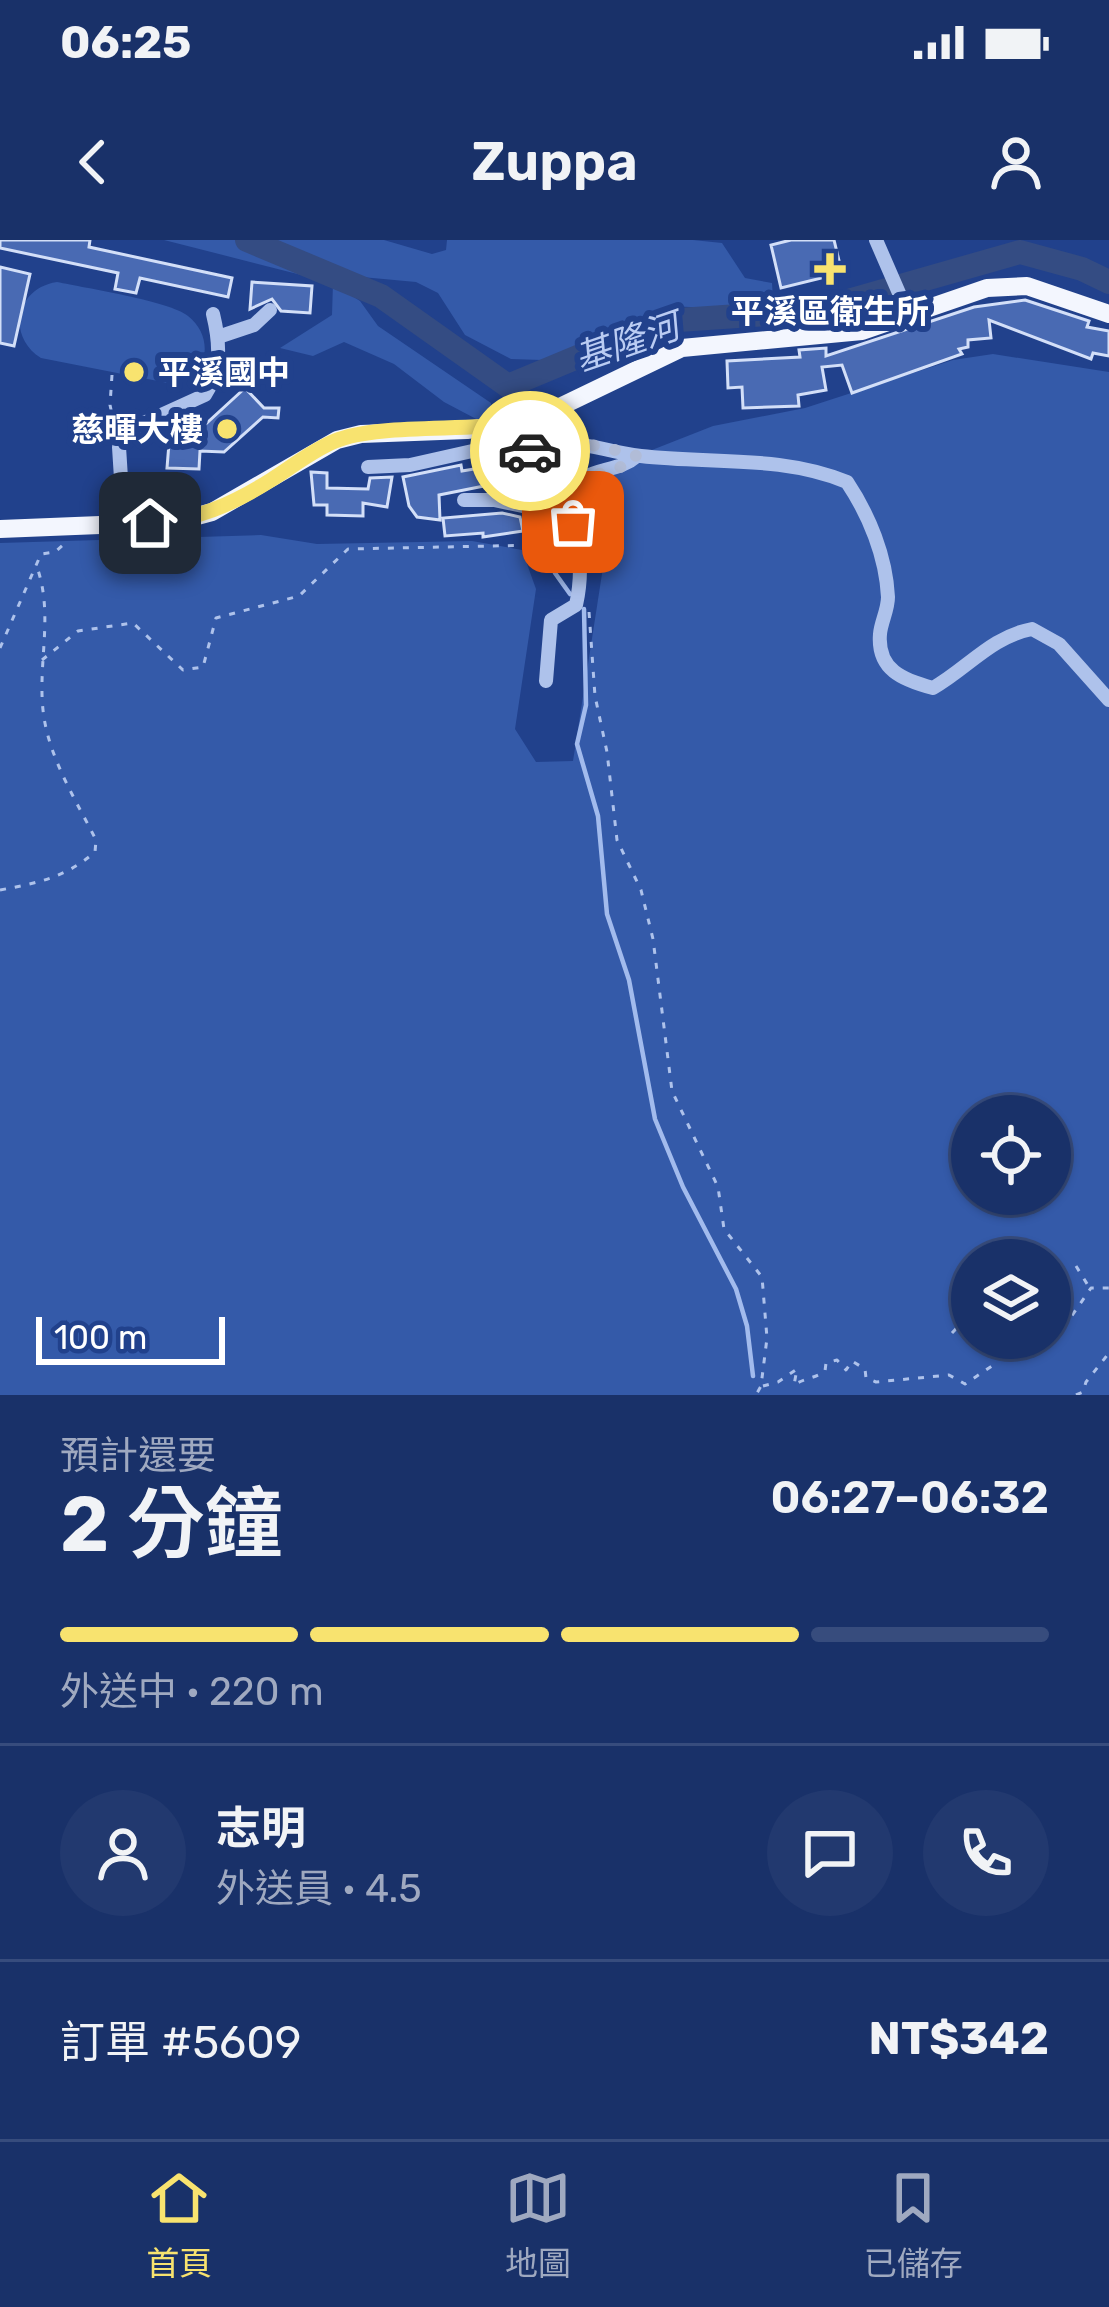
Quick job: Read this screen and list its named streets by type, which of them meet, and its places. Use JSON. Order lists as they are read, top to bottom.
{
  "water": ["基隆河"],
  "places": {
    "health": ["平溪區衛生所"],
    "other": ["平溪國中", "慈暉大樓"]
  },
  "scale_bar": "100 m",
  "page": {
    "status": "06:25",
    "header": "Zuppa",
    "scale": "100 m",
    "heading": ["2 分鐘", "預計還要", "06:27–06:32"],
    "panel": [
      "志明",
      "外送員 · 4.5",
      "訂單 #5609",
      "NT$342"
    ],
    "bar": "外送中 · 220 m",
    "tabs": ["首頁", "地圖", "已儲存"]
  }
}
